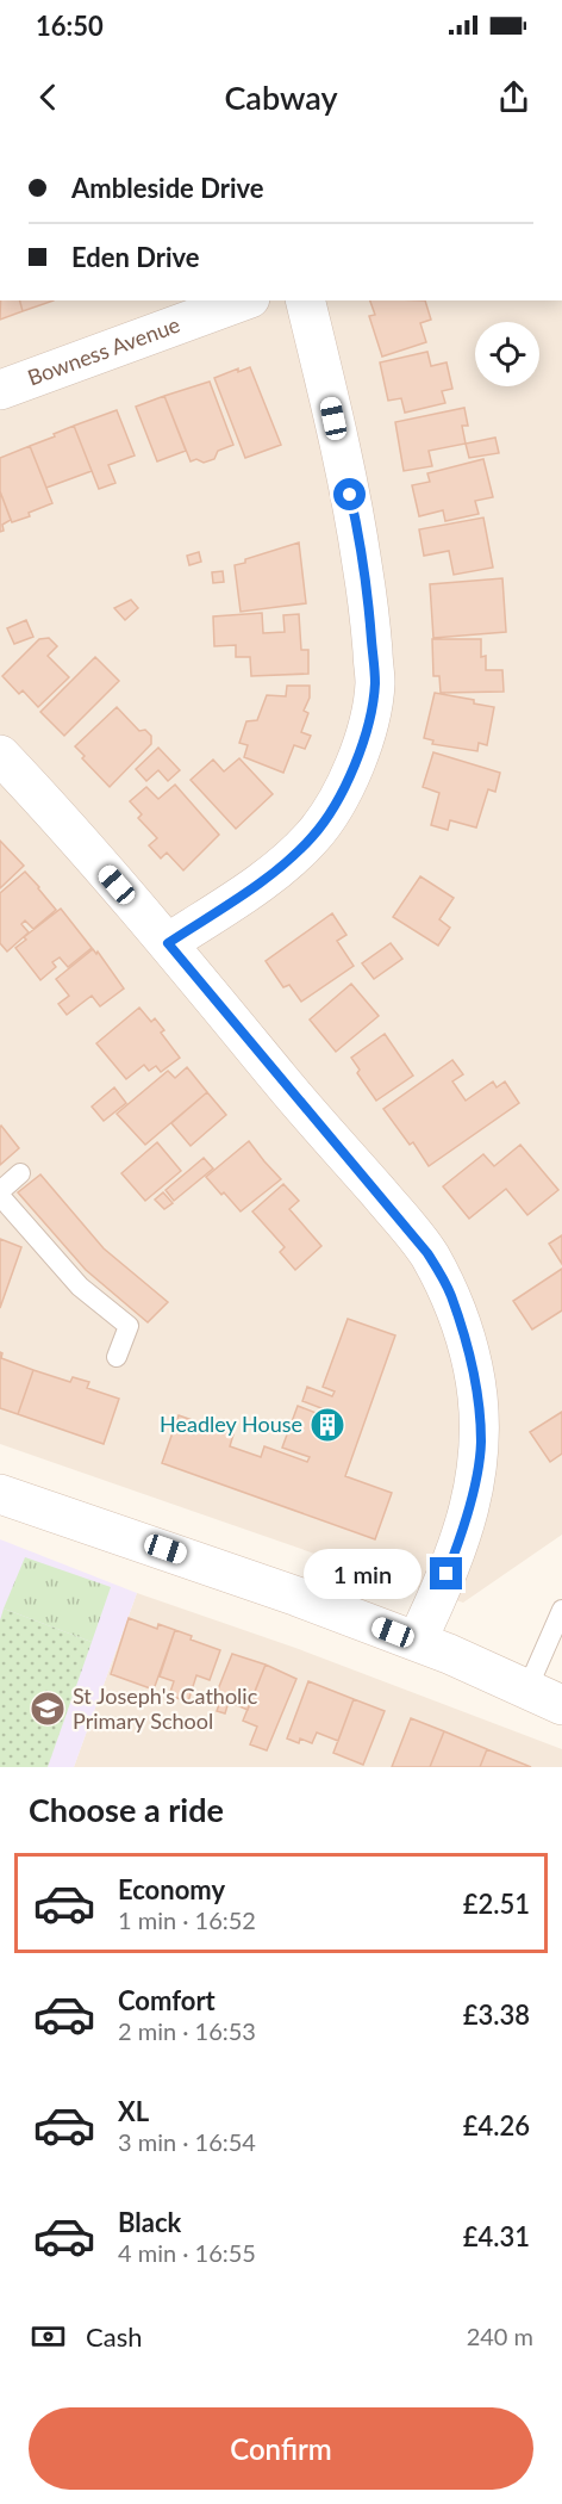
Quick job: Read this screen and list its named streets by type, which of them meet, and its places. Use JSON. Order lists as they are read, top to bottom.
{
  "streets": {
    "street": ["Bowness Avenue"]
  },
  "places": {
    "building": ["Headley House"],
    "school or university": ["St Joseph's Catholic Primary School"]
  },
  "page": {
    "status": "16:50",
    "header": "Cabway",
    "banner": ["Ambleside Drive", "Eden Drive"],
    "bubble": "1 min",
    "heading": "Choose a ride",
    "list": [
      {
        "name": "Economy",
        "note": "1 min · 16:52",
        "value": "£2.51"
      },
      {
        "name": "Comfort",
        "note": "2 min · 16:53",
        "value": "£3.38"
      },
      {
        "name": "XL",
        "note": "3 min · 16:54",
        "value": "£4.26"
      },
      {
        "name": "Black",
        "note": "4 min · 16:55",
        "value": "£4.31"
      }
    ],
    "pay": ["Cash", "240 m"],
    "buttons": "Confirm"
  }
}
